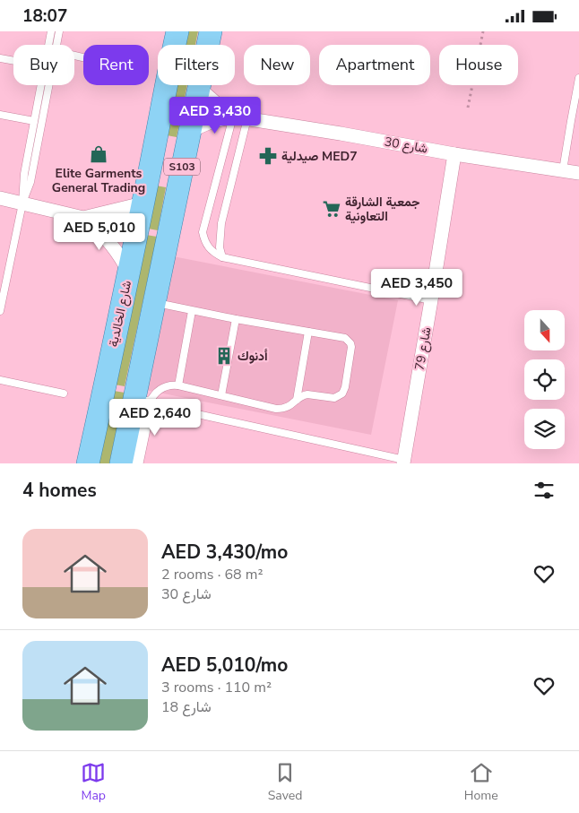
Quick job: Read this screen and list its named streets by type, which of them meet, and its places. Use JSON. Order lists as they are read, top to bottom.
{
  "streets": {
    "main road": ["S103", "شارع الخالدية"],
    "street": ["شارع 30", "شارع 79"]
  },
  "crossings": [
    ["شارع 30", "S103"],
    ["شارع 30", "شارع 79"]
  ],
  "places": {
    "shop": ["Elite Garments General Trading"],
    "pharmacy": ["صيدلية MED7"],
    "supermarket": ["جمعية الشارقة التعاونية"],
    "building": ["أدنوك"]
  },
  "north": "bottom",
  "page": {
    "status": "18:07",
    "chip": [
      "Buy",
      "Rent",
      "Filters",
      "New",
      "Apartment",
      "House"
    ],
    "price": [
      "AED 3,430",
      "AED 5,010",
      "AED 3,450",
      "AED 2,640"
    ],
    "heading": "4 homes",
    "list": [
      {
        "name": "AED 3,430/mo",
        "note": "2 rooms · 68 m² · شارع 30"
      },
      {
        "name": "AED 5,010/mo",
        "note": "3 rooms · 110 m² · شارع 18"
      }
    ],
    "tabs": ["Map", "Saved", "Home"]
  }
}
